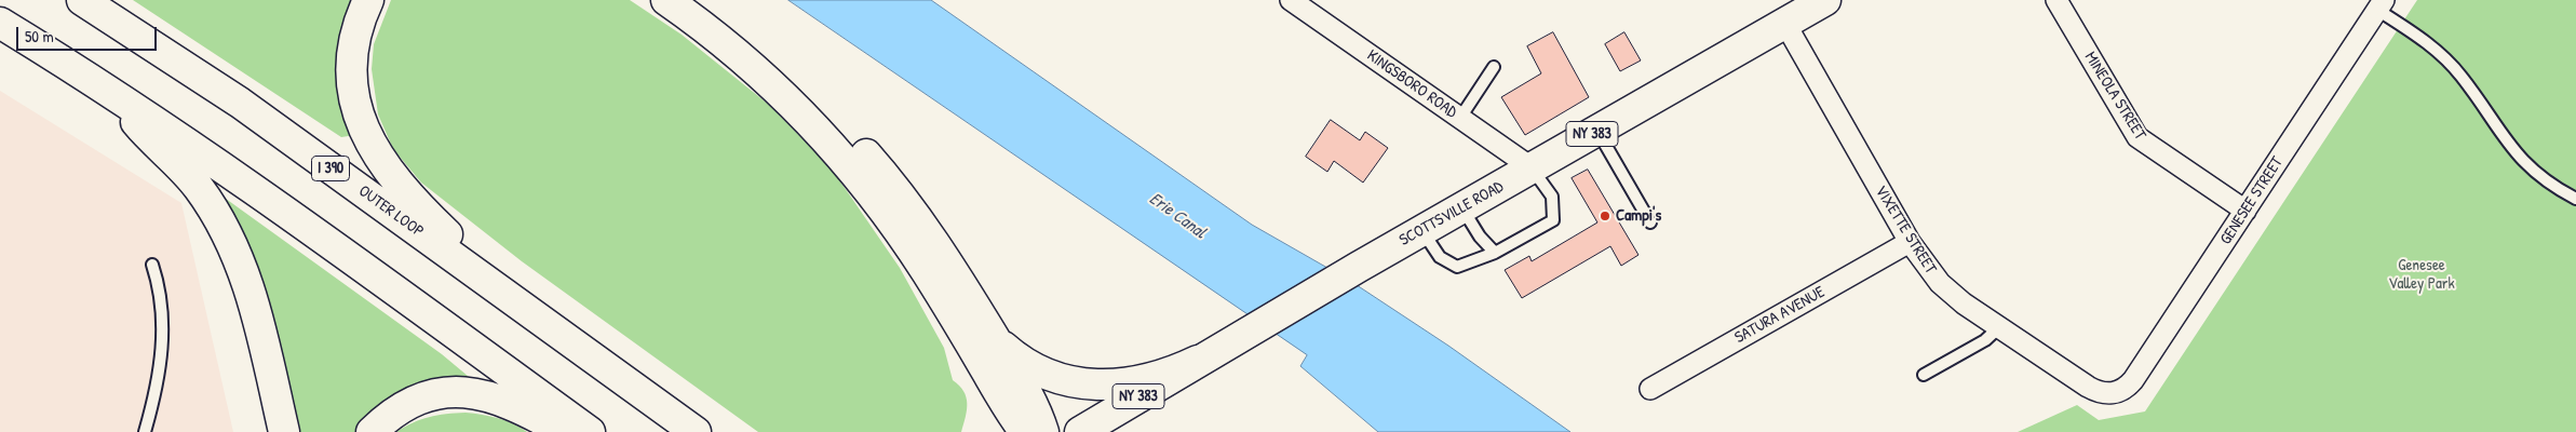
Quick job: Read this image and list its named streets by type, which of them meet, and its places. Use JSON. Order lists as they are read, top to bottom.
{
  "streets": {
    "main road": [
      "NY 383",
      "I 390",
      "OUTER LOOP",
      "SCOTTSVILLE ROAD"
    ],
    "street": [
      "KINGSBORO ROAD",
      "MINEOLA STREET",
      "GENESEE STREET",
      "VIXETTE STREET",
      "SATURA AVENUE"
    ]
  },
  "crossings": [
    ["KINGSBORO ROAD", "SCOTTSVILLE ROAD"],
    ["MINEOLA STREET", "GENESEE STREET"],
    ["GENESEE STREET", "VIXETTE STREET"],
    ["SCOTTSVILLE ROAD", "VIXETTE STREET"],
    ["VIXETTE STREET", "SATURA AVENUE"]
  ],
  "water": ["Erie Canal"],
  "parks": ["Genesee Valley Park"],
  "places": ["Campi's"],
  "scale_bar": "50 m"
}
